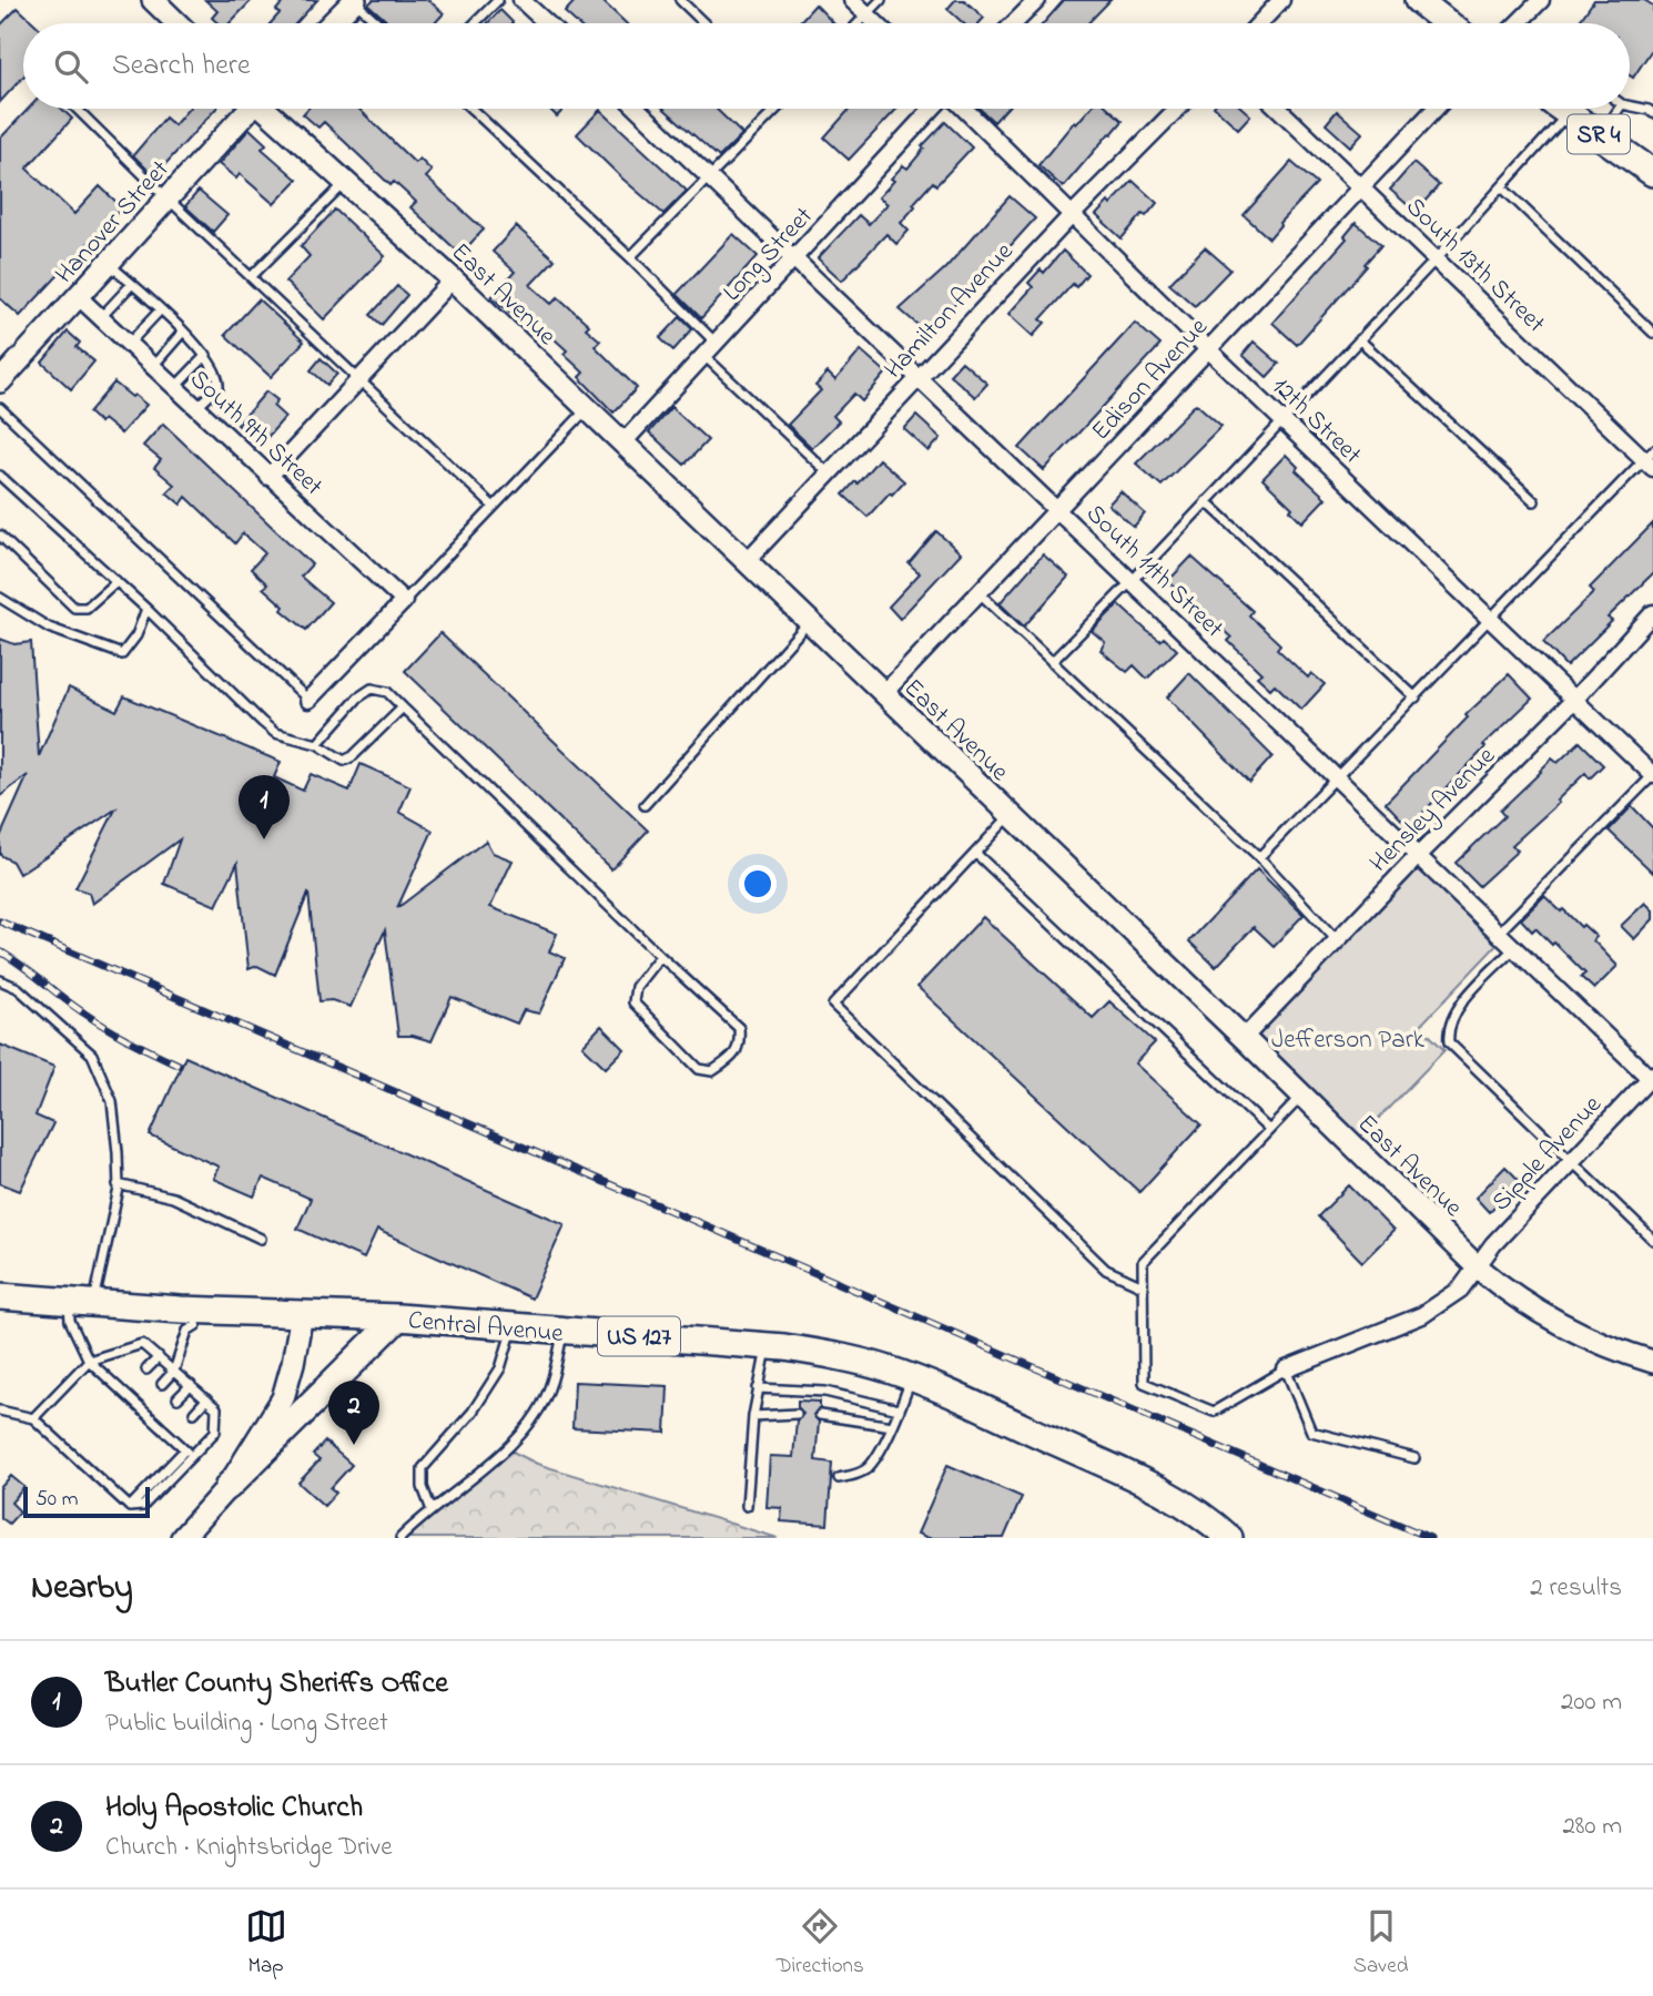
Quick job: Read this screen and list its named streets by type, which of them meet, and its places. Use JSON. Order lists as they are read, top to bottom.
{
  "streets": {
    "main road": ["SR 4", "Central Avenue", "US 127"],
    "street": [
      "Hanover Street",
      "Long Street",
      "South 13th Street",
      "East Avenue",
      "Hamilton Avenue",
      "Edison Avenue",
      "12th Street",
      "South 9th Street",
      "South 11th Street",
      "Hensley Avenue",
      "Sipple Avenue"
    ]
  },
  "crossings": [
    ["Hanover Street", "South 9th Street"],
    ["Long Street", "East Avenue"],
    ["Long Street", "South 11th Street"],
    ["South 13th Street", "Edison Avenue"],
    ["East Avenue", "Hamilton Avenue"],
    ["East Avenue", "Edison Avenue"],
    ["East Avenue", "Hensley Avenue"],
    ["East Avenue", "Sipple Avenue"],
    ["Hamilton Avenue", "12th Street"],
    ["Hamilton Avenue", "South 11th Street"],
    ["Edison Avenue", "12th Street"],
    ["Edison Avenue", "South 11th Street"],
    ["12th Street", "Hensley Avenue"],
    ["South 11th Street", "Hensley Avenue"],
    ["South 11th Street", "Sipple Avenue"]
  ],
  "parks": ["Jefferson Park"],
  "scale_bar": "50 m",
  "page": {
    "search": "Search here",
    "pins": ["1", "2"],
    "scale": "50 m",
    "heading": ["Nearby", "2 results"],
    "list": [
      {
        "mark": "1",
        "name": "Butler County Sheriffs Office",
        "note": "Public building · Long Street",
        "value": "200 m"
      },
      {
        "mark": "2",
        "name": "Holy Apostolic Church",
        "note": "Church · Knightsbridge Drive",
        "value": "280 m"
      }
    ],
    "nav": ["Map", "Directions", "Saved"]
  }
}
